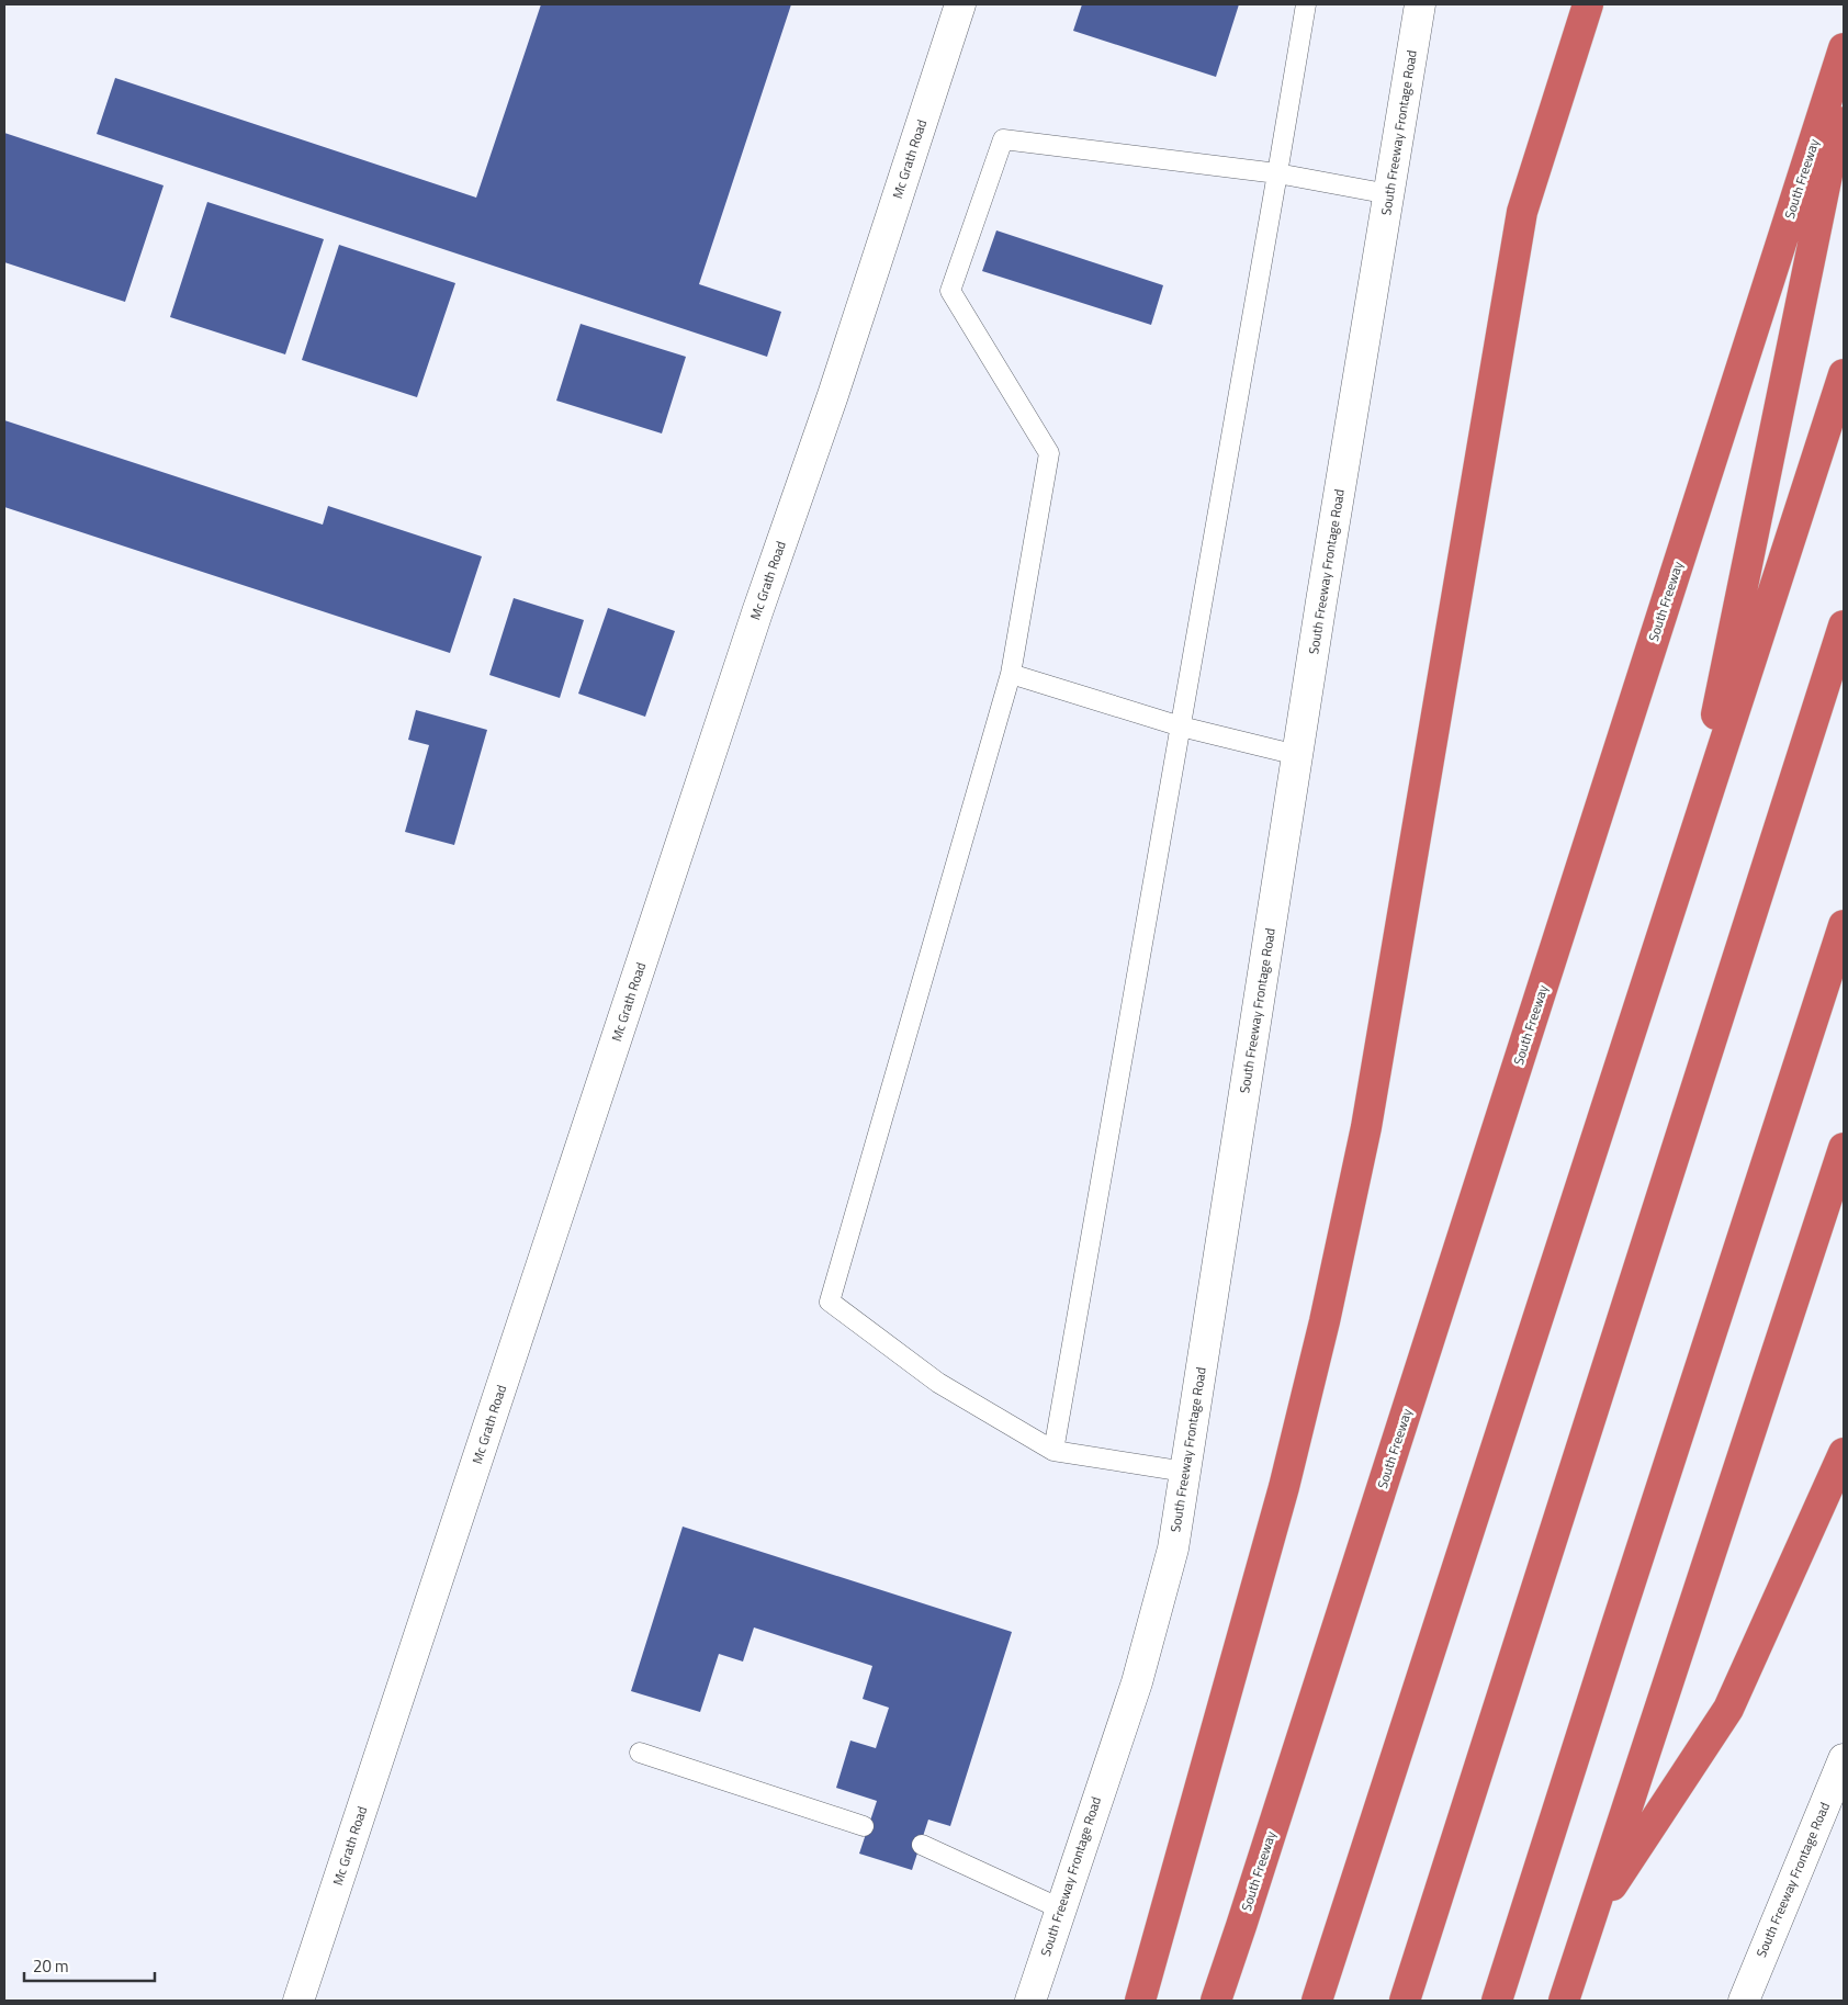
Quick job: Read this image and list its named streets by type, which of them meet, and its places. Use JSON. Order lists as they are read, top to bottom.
{
  "streets": {
    "highway": ["South Freeway"],
    "main road": ["South Freeway Frontage Road", "Mc Grath Road"]
  },
  "scale_bar": "20 m"
}
